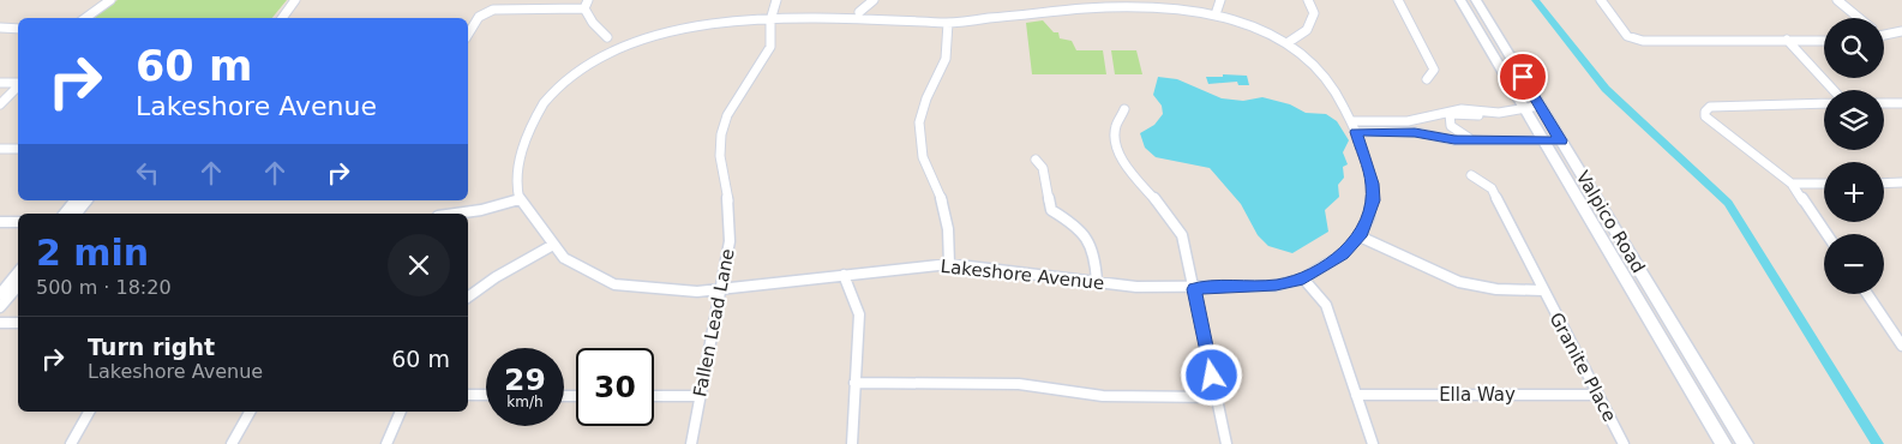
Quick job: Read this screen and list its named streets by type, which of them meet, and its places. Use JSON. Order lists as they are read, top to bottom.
{
  "streets": {
    "main road": ["Valpico Road"],
    "street": [
      "Lakeshore Avenue",
      "Fallen Lead Lane",
      "Granite Place",
      "Ella Way"
    ]
  },
  "crossings": [
    ["Lakeshore Avenue", "Fallen Lead Lane"],
    ["Granite Place", "Ella Way"]
  ],
  "page": {
    "map_buttons": ["+", "−"],
    "turn": ["60 m", "Lakeshore Avenue"],
    "heading": ["2 min", "500 m · 18:20"],
    "list": [
      {
        "name": "Turn right",
        "note": "Lakeshore Avenue",
        "value": "60 m"
      }
    ],
    "speed": "29 km/h",
    "limit": "30"
  }
}
